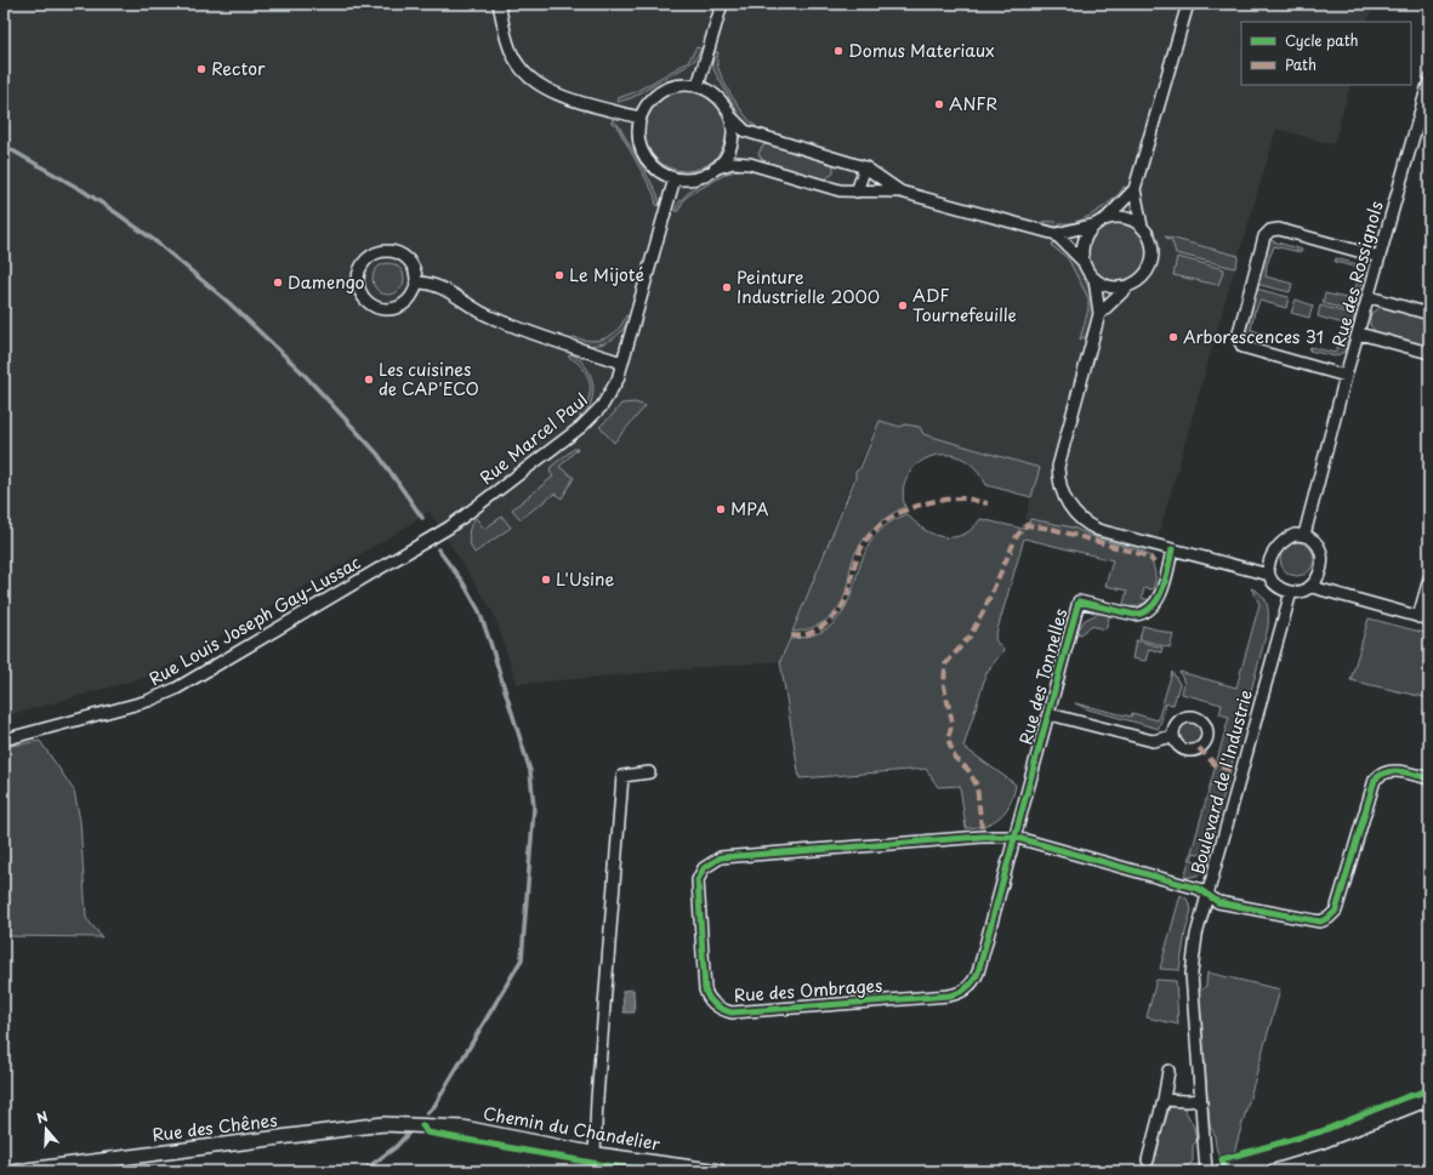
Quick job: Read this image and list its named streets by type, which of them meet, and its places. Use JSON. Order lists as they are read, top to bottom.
{
  "streets": {
    "street": [
      "Rue des Rossignols",
      "Rue Marcel Paul",
      "Rue Louis Joseph Gay-Lussac",
      "Rue des Tonnelles",
      "Boulevard de l'Industrie",
      "Rue des Ombrages",
      "Rue des Chênes",
      "Chemin du Chandelier"
    ]
  },
  "crossings": [
    ["Rue des Rossignols", "Boulevard de l'Industrie"],
    ["Rue Marcel Paul", "Rue Louis Joseph Gay-Lussac"],
    ["Rue des Tonnelles", "Rue des Ombrages"],
    ["Boulevard de l'Industrie", "Rue des Ombrages"],
    ["Rue des Chênes", "Chemin du Chandelier"]
  ],
  "places": [
    "Domus Materiaux",
    "Rector",
    "ANFR",
    "Le Mijoté",
    "Damengo",
    "Peinture Industrielle 2000",
    "ADF Tournefeuille",
    "Arborescences 31",
    "Les cuisines de CAP'ECO",
    "MPA",
    "L'Usine"
  ],
  "legend": ["Cycle path", "Path"],
  "north": "top"
}
